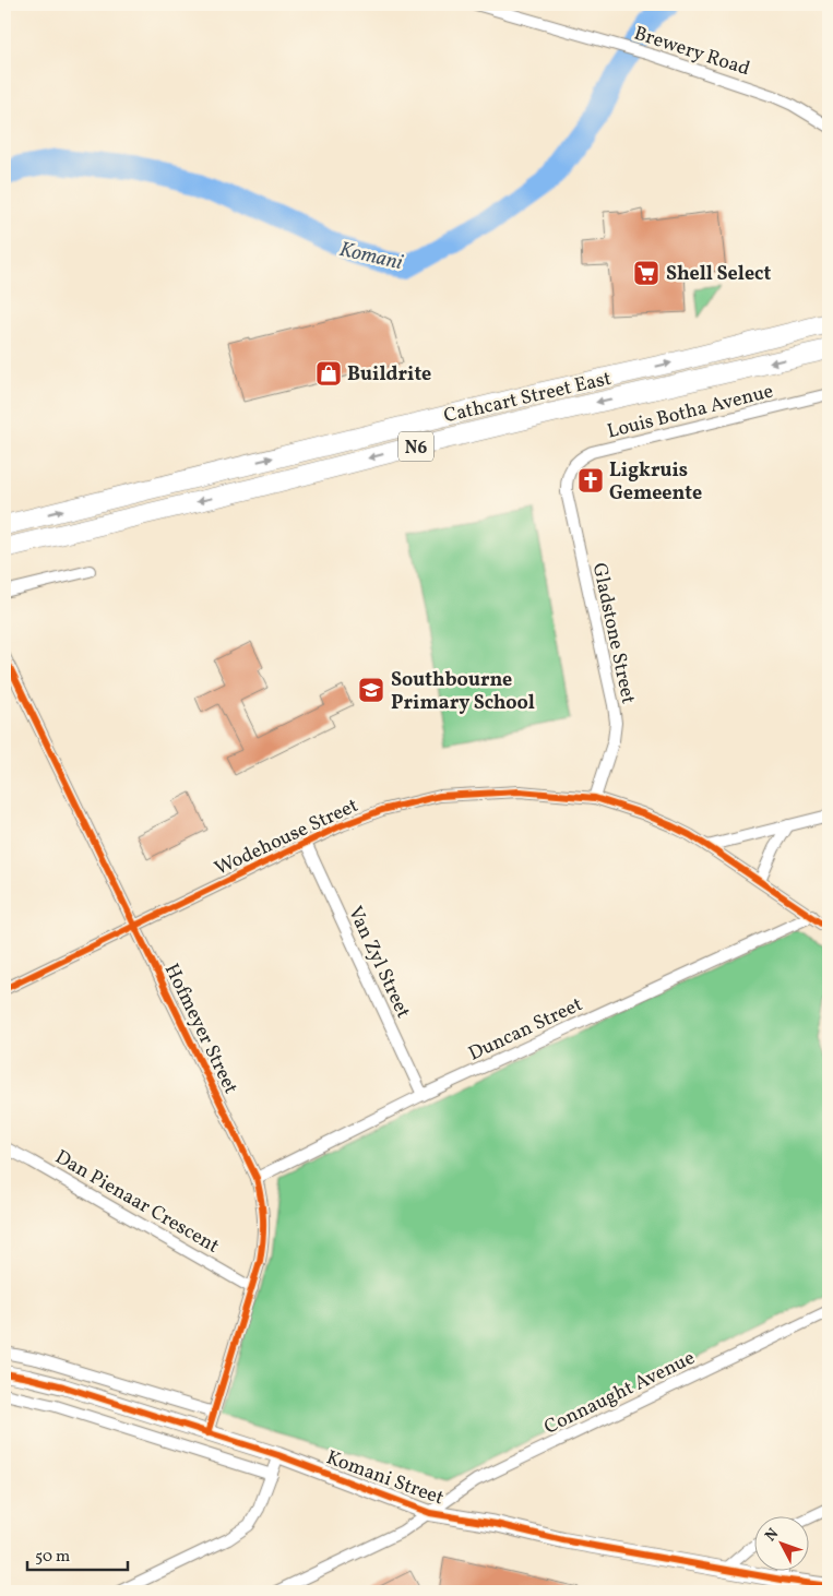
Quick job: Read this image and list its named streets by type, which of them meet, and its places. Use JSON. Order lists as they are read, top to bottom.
{
  "streets": {
    "highway": ["Cathcart Street East", "N6"],
    "street": [
      "Brewery Road",
      "Louis Botha Avenue",
      "Gladstone Street",
      "Wodehouse Street",
      "Van Zyl Street",
      "Hofmeyer Street",
      "Duncan Street",
      "Dan Pienaar Crescent",
      "Connaught Avenue",
      "Komani Street"
    ]
  },
  "crossings": [
    ["Louis Botha Avenue", "Gladstone Street"],
    ["Gladstone Street", "Wodehouse Street"],
    ["Wodehouse Street", "Van Zyl Street"],
    ["Wodehouse Street", "Hofmeyer Street"],
    ["Wodehouse Street", "Duncan Street"],
    ["Van Zyl Street", "Duncan Street"],
    ["Hofmeyer Street", "Duncan Street"],
    ["Hofmeyer Street", "Dan Pienaar Crescent"],
    ["Hofmeyer Street", "Komani Street"],
    ["Connaught Avenue", "Komani Street"]
  ],
  "water": ["Komani"],
  "places": {
    "supermarket": ["Shell Select"],
    "shop": ["Buildrite"],
    "church": ["Ligkruis Gemeente"],
    "school or university": ["Southbourne Primary School"]
  },
  "scale_bar": "50 m",
  "north": "top left"
}
